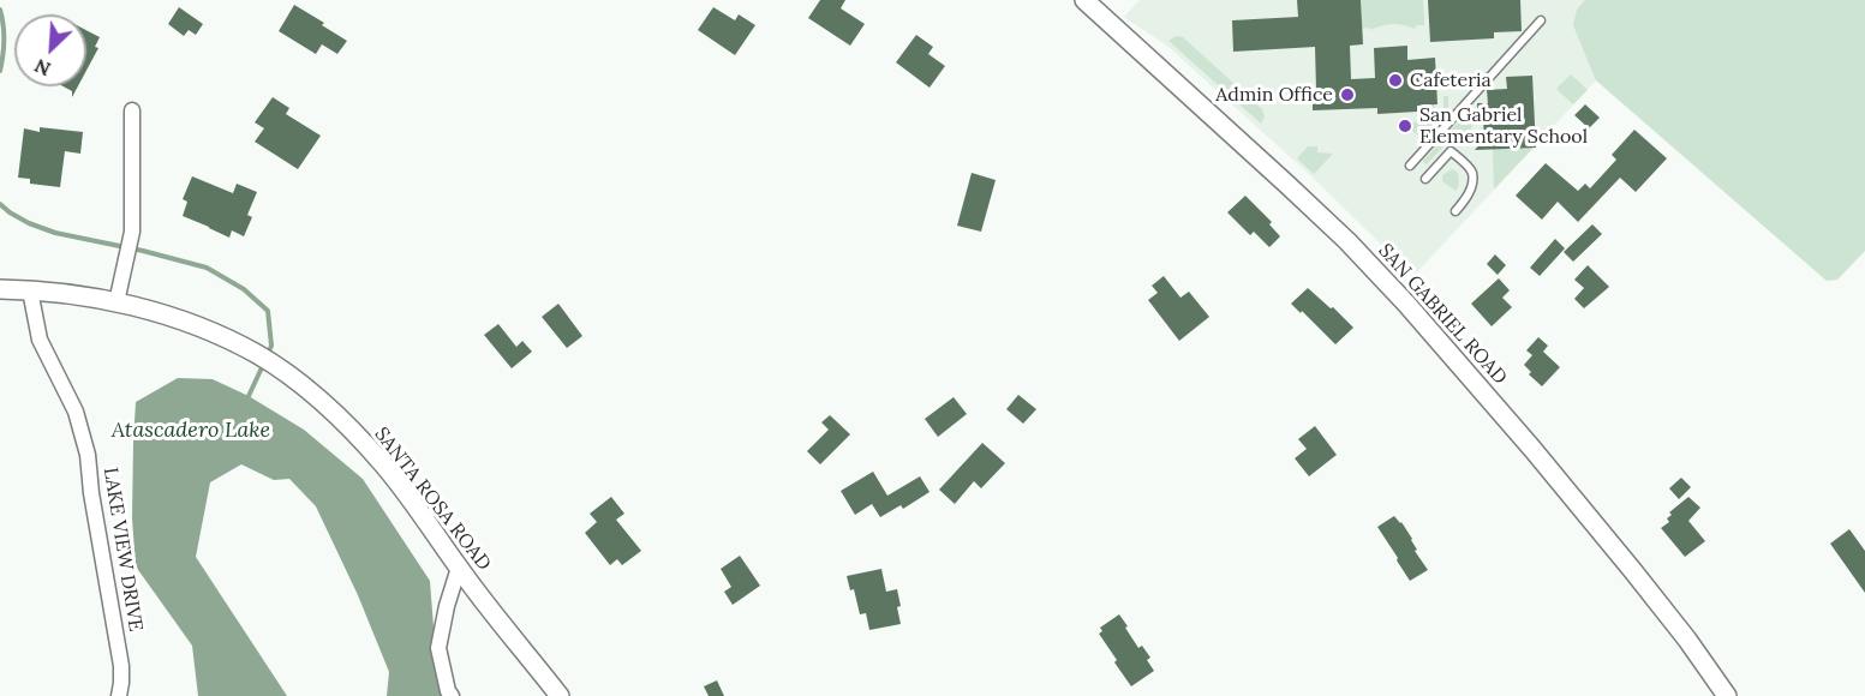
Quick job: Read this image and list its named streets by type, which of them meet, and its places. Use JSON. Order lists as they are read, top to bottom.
{
  "streets": {
    "street": ["SAN GABRIEL ROAD", "SANTA ROSA ROAD", "LAKE VIEW DRIVE"]
  },
  "crossings": [
    ["SANTA ROSA ROAD", "LAKE VIEW DRIVE"]
  ],
  "water": ["Atascadero Lake"],
  "places": ["Cafeteria", "Admin Office", "San Gabriel Elementary School"],
  "north": "bottom left"
}
